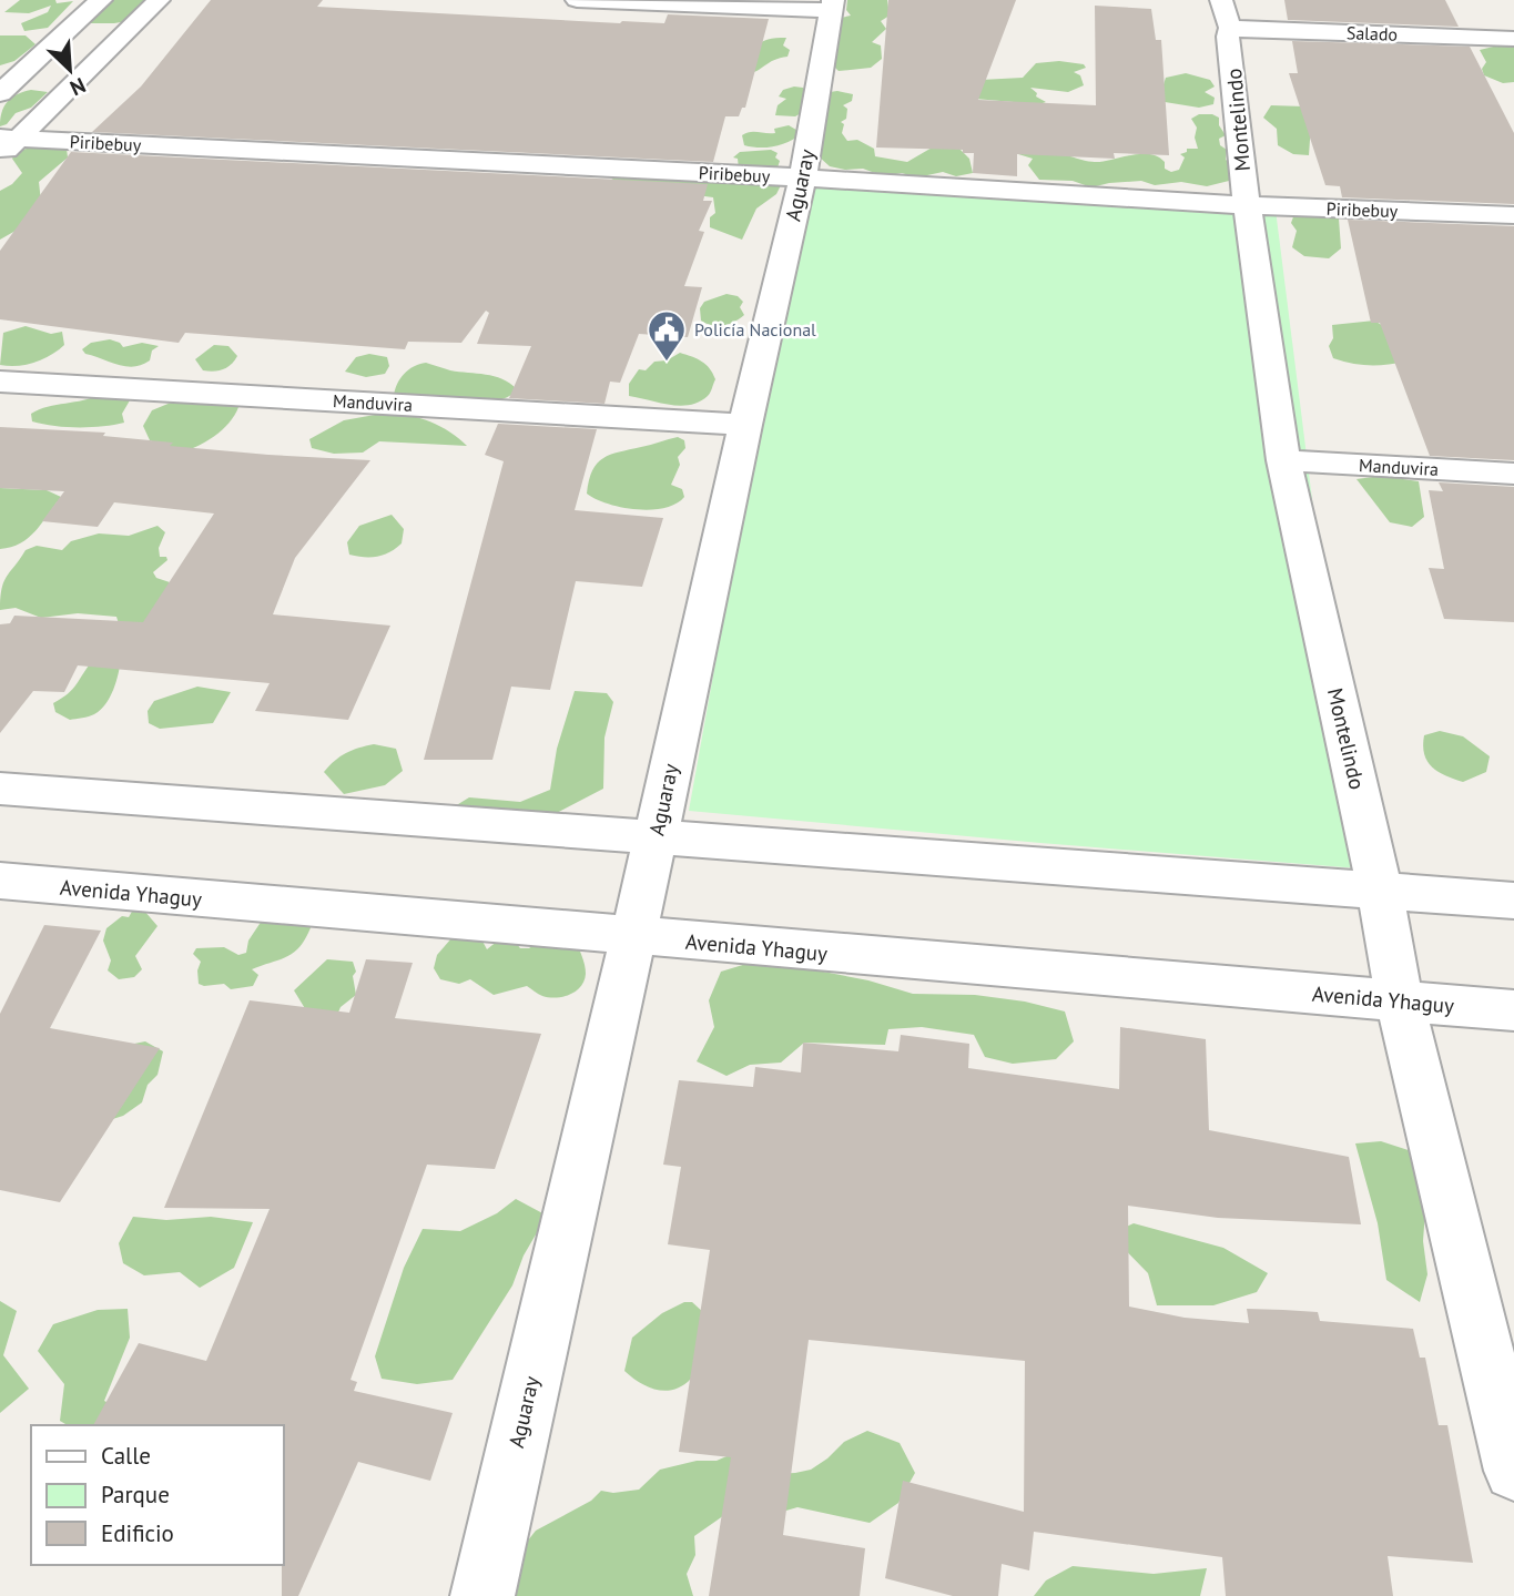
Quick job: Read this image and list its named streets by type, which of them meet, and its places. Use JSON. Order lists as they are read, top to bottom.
{
  "streets": {
    "street": [
      "Salado",
      "Montelindo",
      "Piribebuy",
      "Aguaray",
      "Manduvira",
      "Avenida Yhaguy"
    ]
  },
  "crossings": [
    ["Salado", "Montelindo"],
    ["Montelindo", "Piribebuy"],
    ["Montelindo", "Manduvira"],
    ["Montelindo", "Avenida Yhaguy"],
    ["Piribebuy", "Aguaray"],
    ["Aguaray", "Manduvira"],
    ["Aguaray", "Avenida Yhaguy"]
  ],
  "places": {
    "public building": ["Policía Nacional"]
  },
  "legend": ["Calle", "Parque", "Edificio"],
  "north": "bottom right"
}
